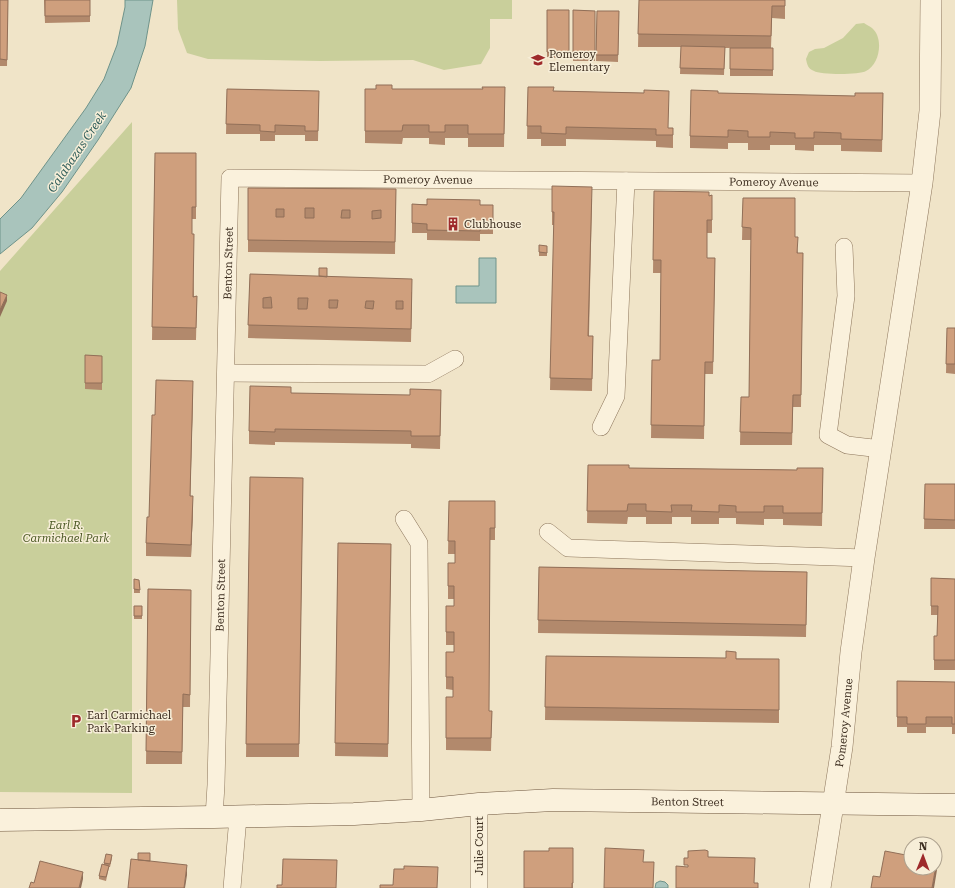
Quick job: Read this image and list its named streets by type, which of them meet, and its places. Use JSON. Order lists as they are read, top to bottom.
{
  "streets": {
    "main road": ["Benton Street"],
    "street": ["Pomeroy Avenue", "Julie Court"]
  },
  "crossings": [
    ["Pomeroy Avenue", "Benton Street"],
    ["Benton Street", "Julie Court"]
  ],
  "water": ["Calabazas Creek"],
  "parks": ["Earl R. Carmichael Park"],
  "places": {
    "school or university": ["Pomeroy Elementary"],
    "building": ["Clubhouse"],
    "parking": ["Earl Carmichael Park Parking"]
  },
  "north": "top"
}
